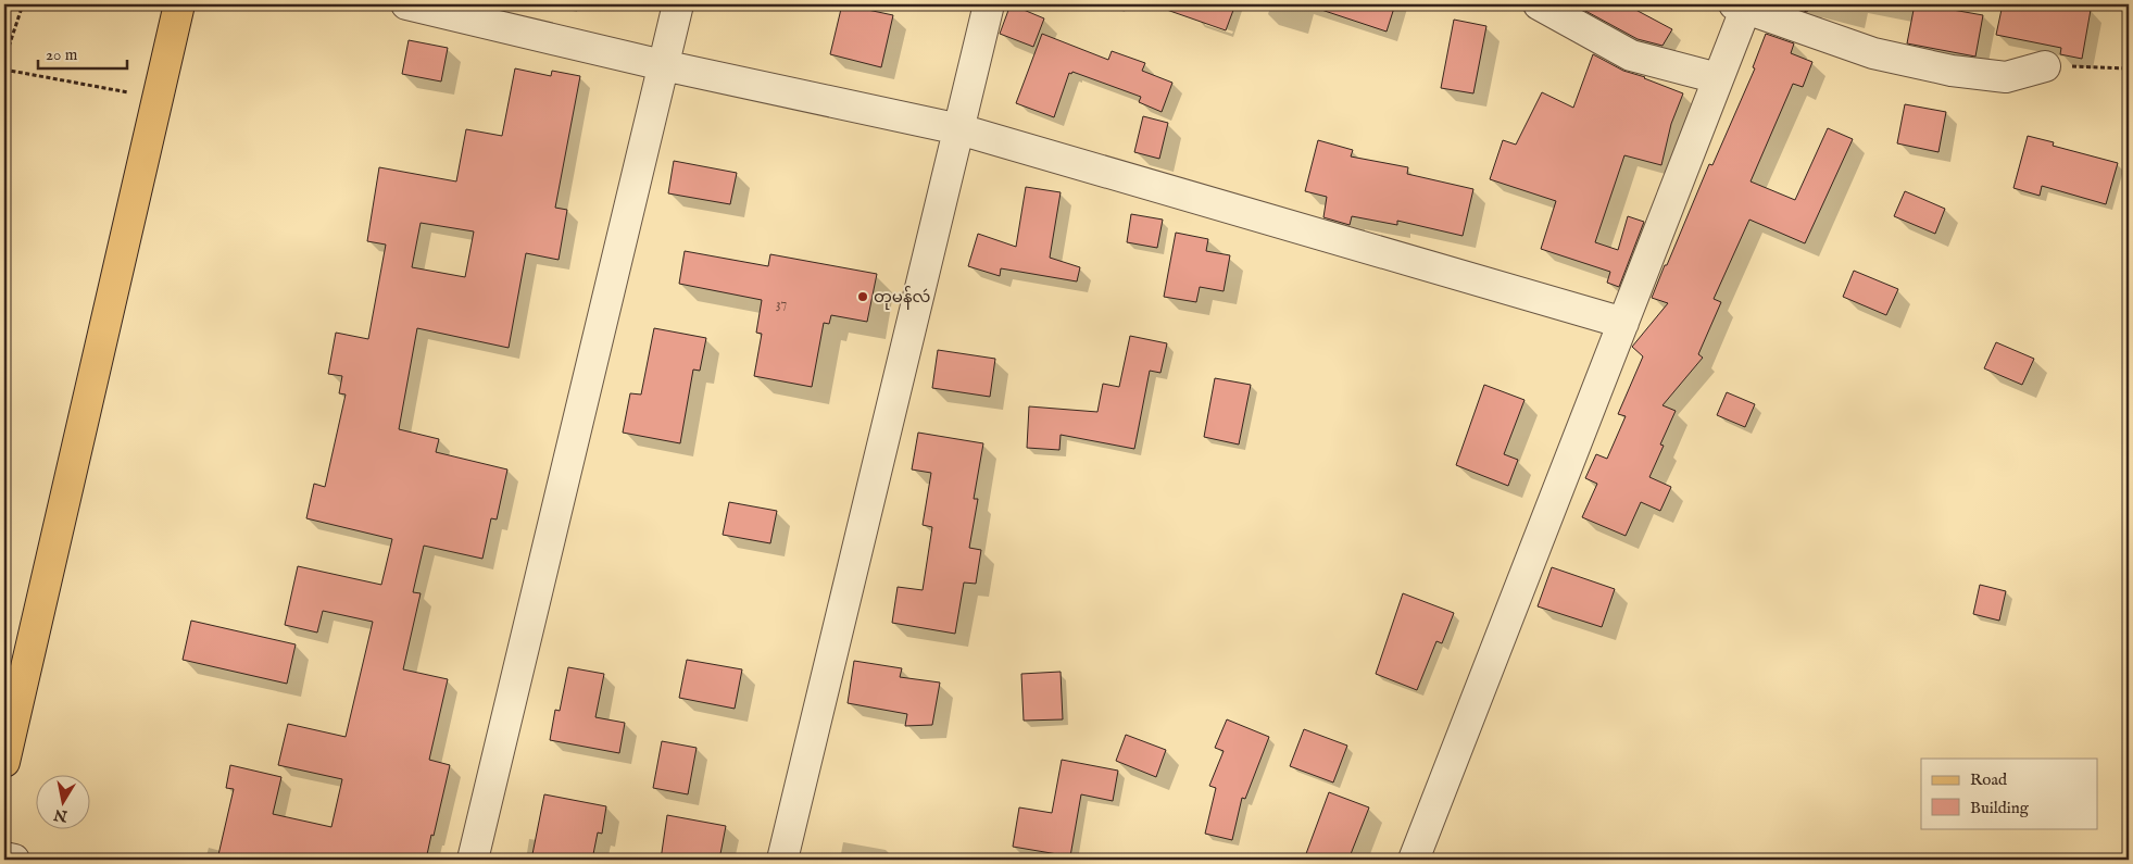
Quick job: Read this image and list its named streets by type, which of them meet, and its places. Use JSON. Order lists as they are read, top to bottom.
{
  "places": ["တုမန်လဴ"],
  "house_numbers": ["37"],
  "legend": ["Road", "Building"],
  "scale_bar": "20 m",
  "north": "bottom"
}
